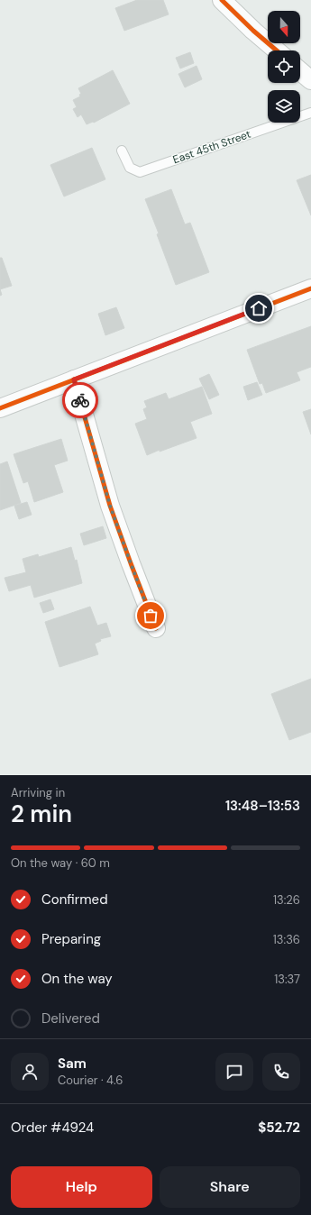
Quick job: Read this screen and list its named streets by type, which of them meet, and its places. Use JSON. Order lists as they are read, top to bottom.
{
  "streets": {
    "lane": ["East 45th Street"]
  },
  "north": "bottom",
  "page": {
    "heading": ["2 min", "Arriving in", "13:48–13:53"],
    "panel": [
      "Sam",
      "Courier · 4.6",
      "Order #4924",
      "$52.72"
    ],
    "bar": "On the way · 60 m",
    "list": [
      ["Confirmed", "13:26"],
      ["Preparing", "13:36"],
      ["On the way", "13:37"],
      "Delivered"
    ],
    "buttons": ["Help", "Share"]
  }
}
